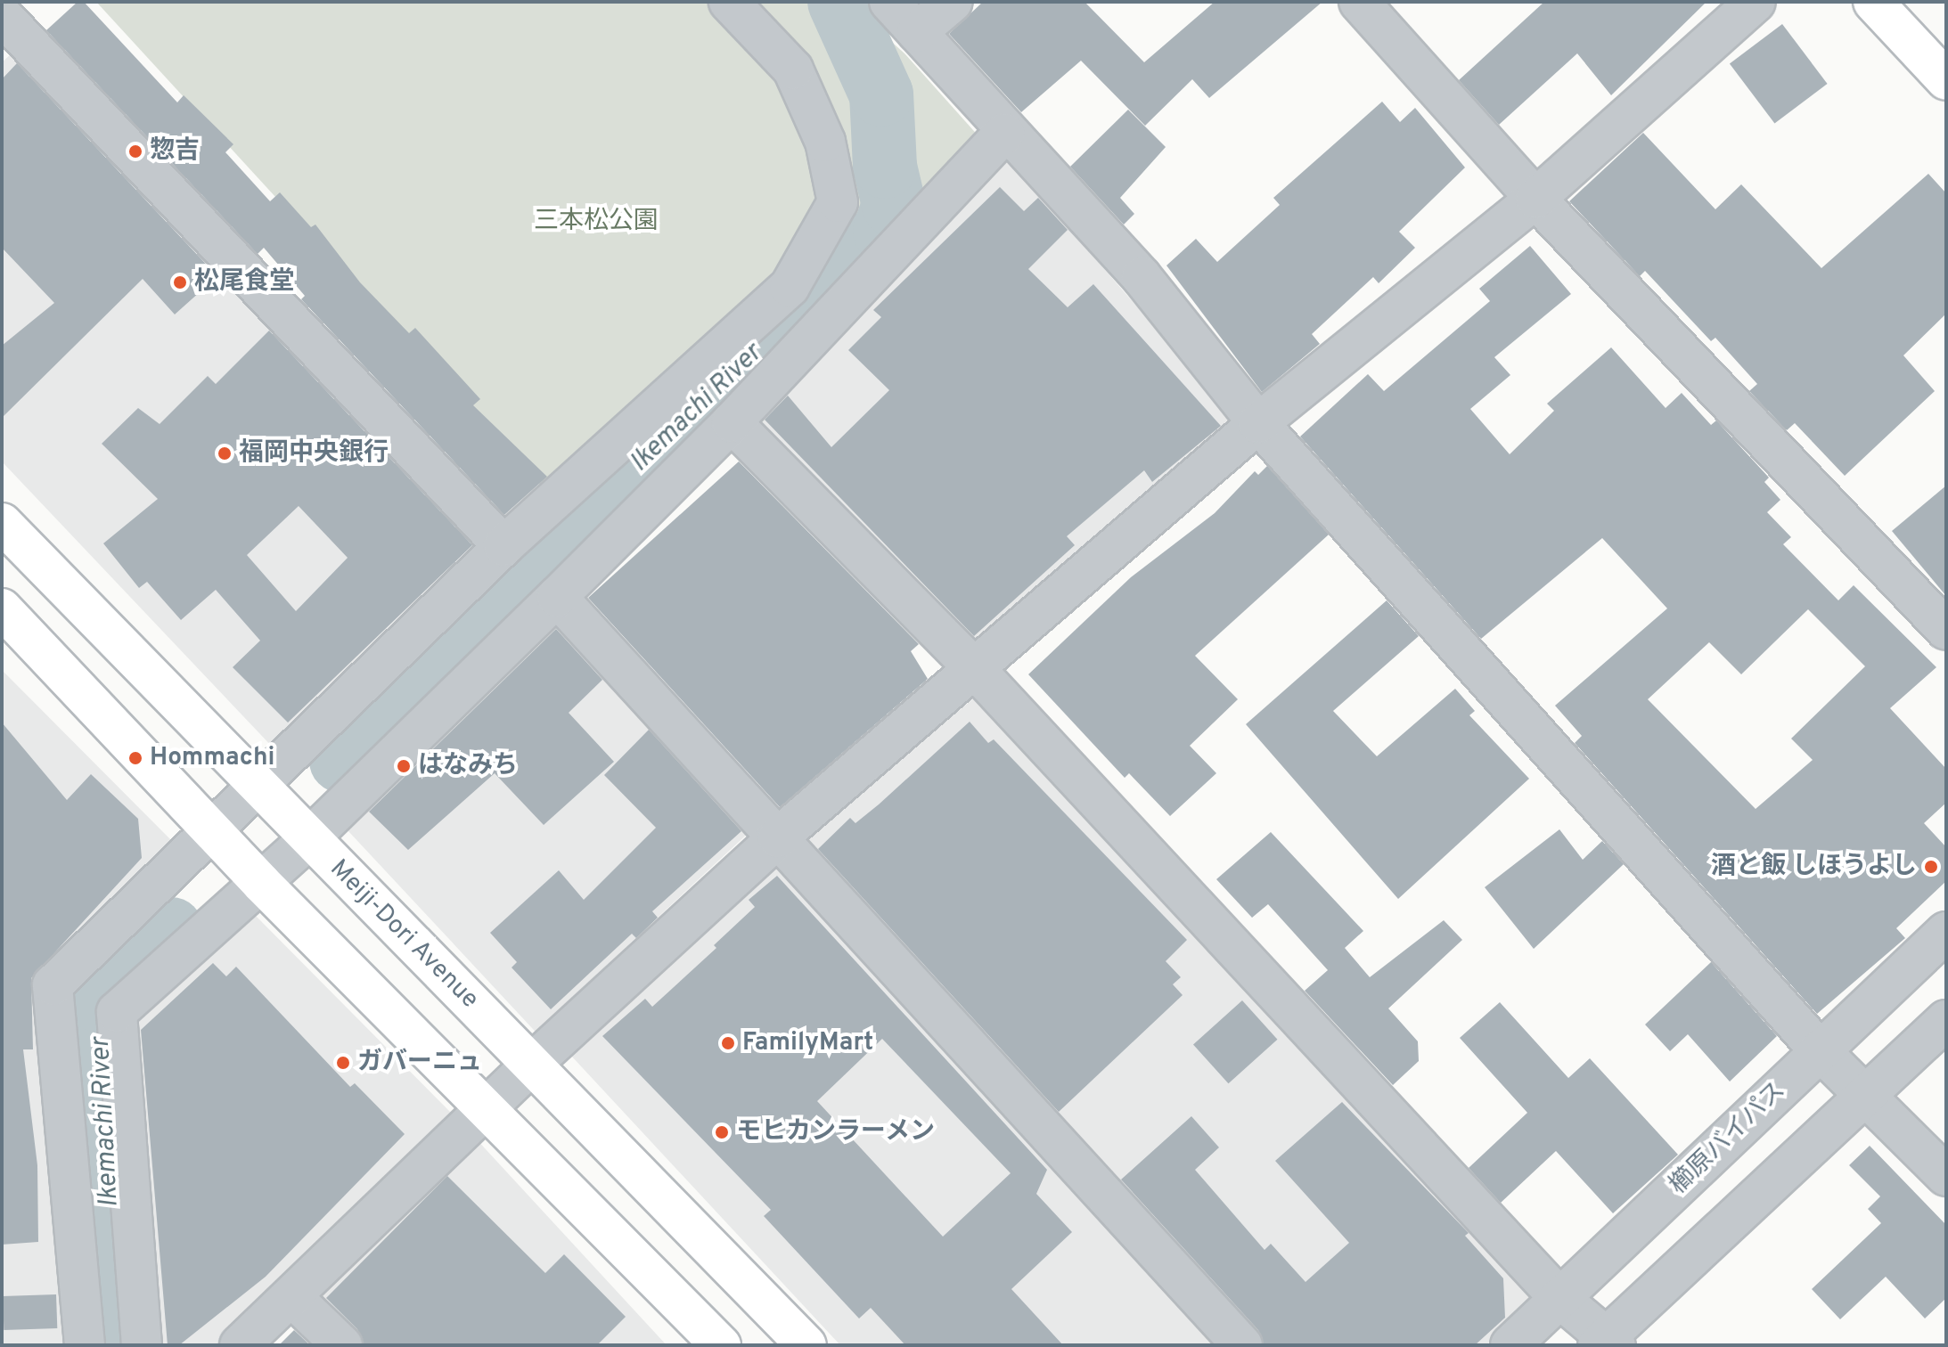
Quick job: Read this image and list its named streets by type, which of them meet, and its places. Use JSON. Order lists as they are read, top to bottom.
{
  "streets": {
    "main road": ["Meiji-Dori Avenue"],
    "street": ["櫛原バイパス"]
  },
  "water": ["Ikemachi River"],
  "parks": ["三本松公園"],
  "places": [
    "惣吉",
    "松尾食堂",
    "福岡中央銀行",
    "Hommachi",
    "はなみち",
    "酒と飯 しほうよし",
    "FamilyMart",
    "ガバーニュ",
    "モヒカンラーメン"
  ]
}
